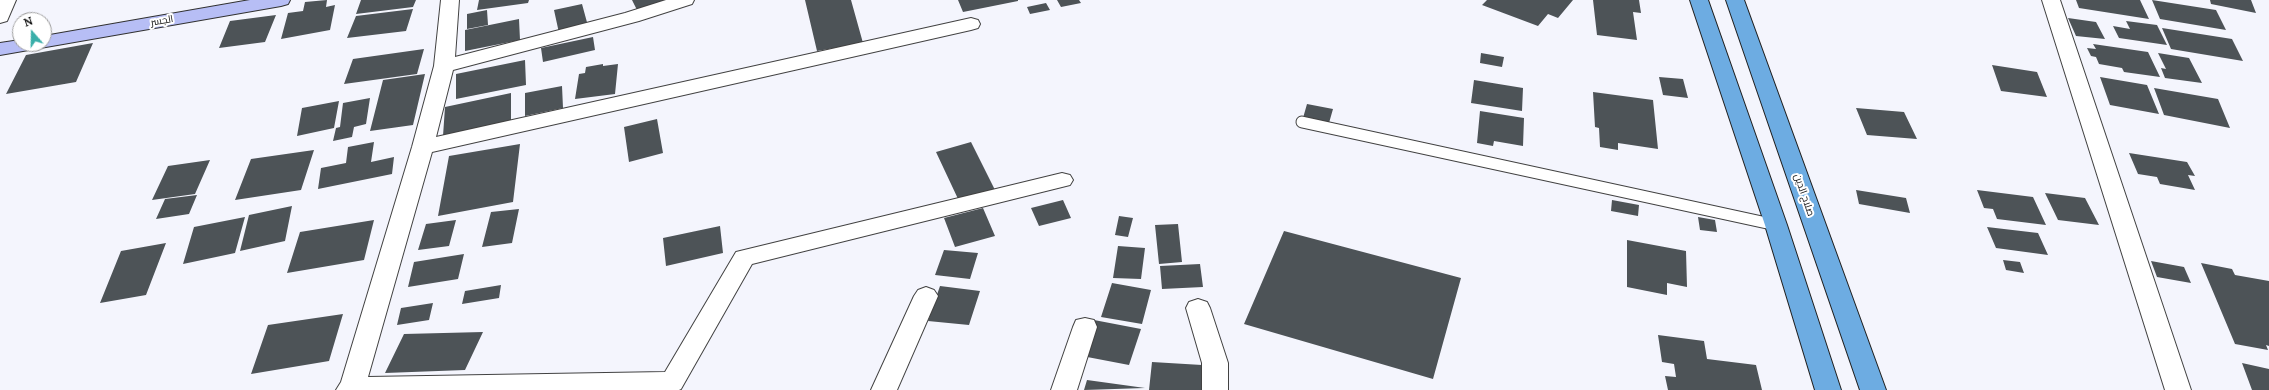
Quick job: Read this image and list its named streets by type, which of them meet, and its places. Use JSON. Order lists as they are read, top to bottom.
{
  "streets": {
    "highway": ["صلاح الدين"],
    "street": ["الجسر"]
  },
  "north": "top"
}
